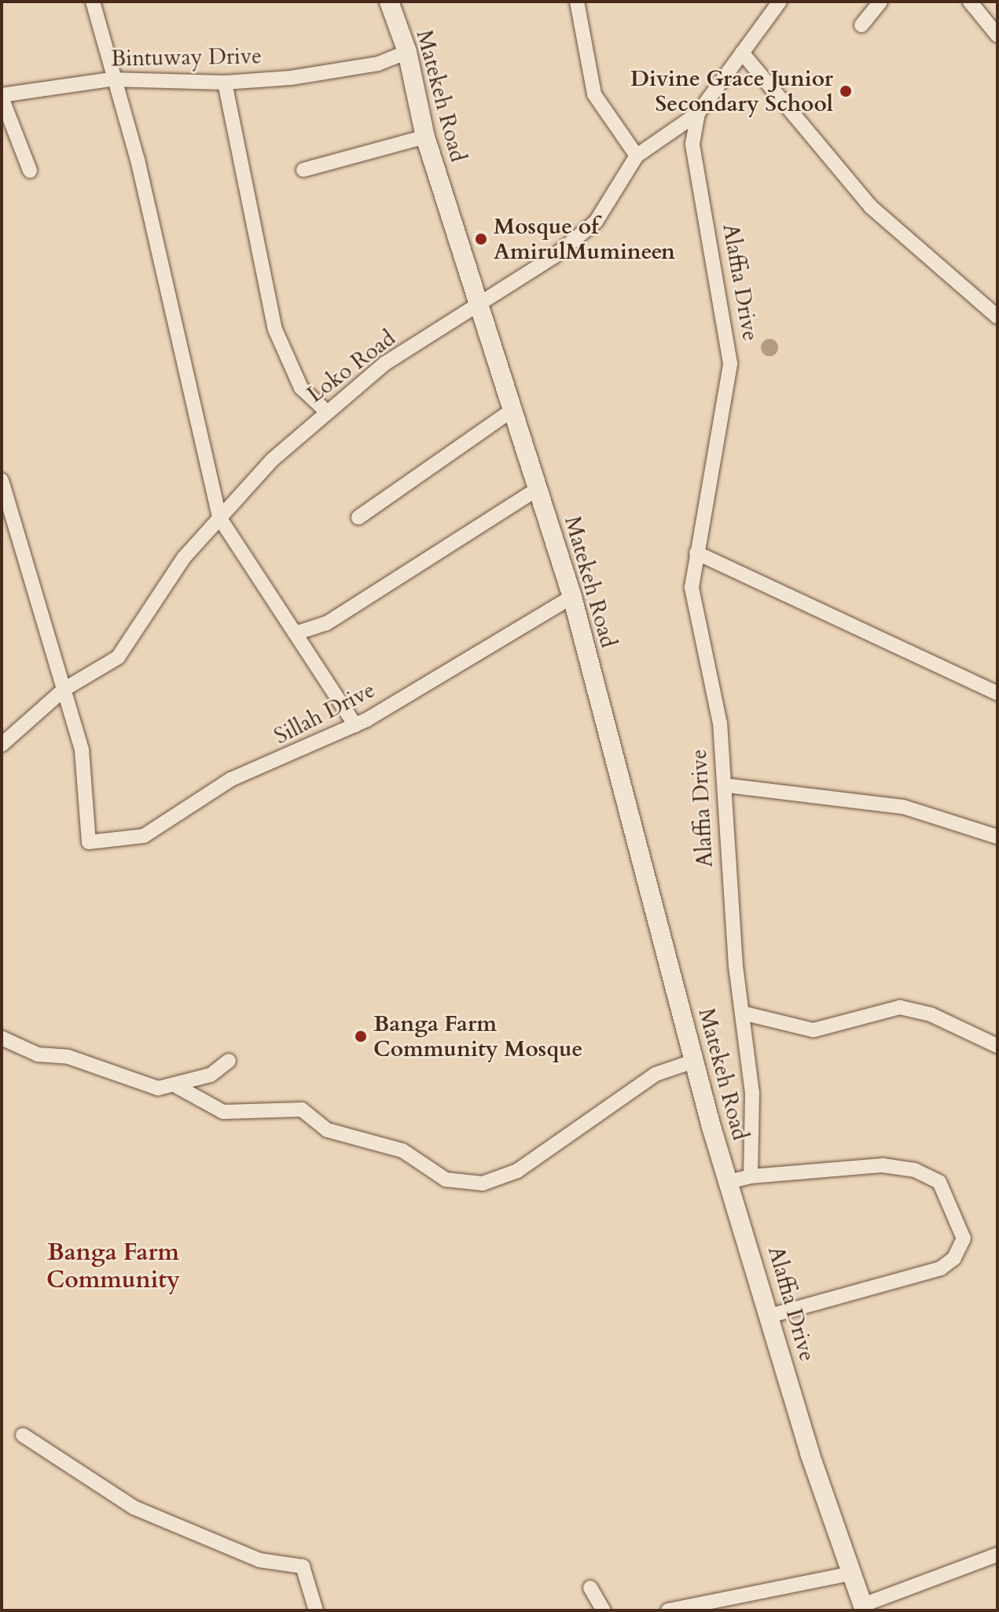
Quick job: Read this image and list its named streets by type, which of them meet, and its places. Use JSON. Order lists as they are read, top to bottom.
{
  "streets": {
    "street": [
      "Bintuway Drive",
      "Matekeh Road",
      "Alaffia Drive",
      "Loko Road",
      "Sillah Drive"
    ]
  },
  "crossings": [
    ["Bintuway Drive", "Matekeh Road"],
    ["Matekeh Road", "Alaffia Drive"],
    ["Matekeh Road", "Loko Road"],
    ["Matekeh Road", "Sillah Drive"],
    ["Alaffia Drive", "Loko Road"],
    ["Loko Road", "Sillah Drive"]
  ],
  "districts": ["Banga Farm Community"],
  "places": ["Divine Grace Junior Secondary School", "Mosque of AmirulMumineen", "Banga Farm Community Mosque"]
}
